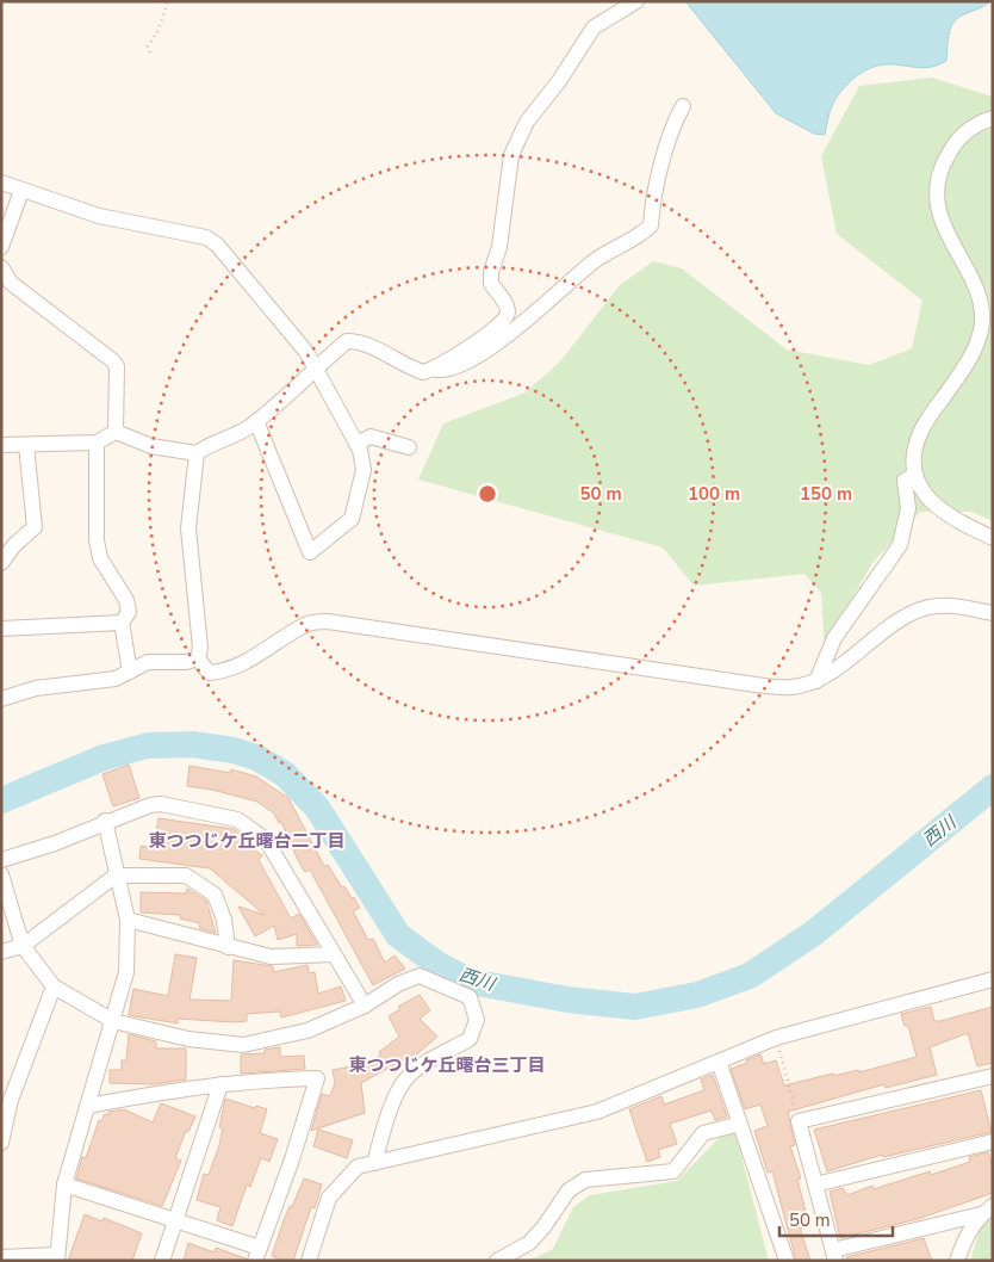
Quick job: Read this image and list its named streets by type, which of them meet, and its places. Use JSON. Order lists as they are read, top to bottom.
{
  "districts": ["東つつじケ丘曙台二丁目", "東つつじケ丘曙台三丁目"],
  "water": ["西川"],
  "scale_bar": "50 m",
  "rings": ["50 m", "100 m", "150 m"]
}
